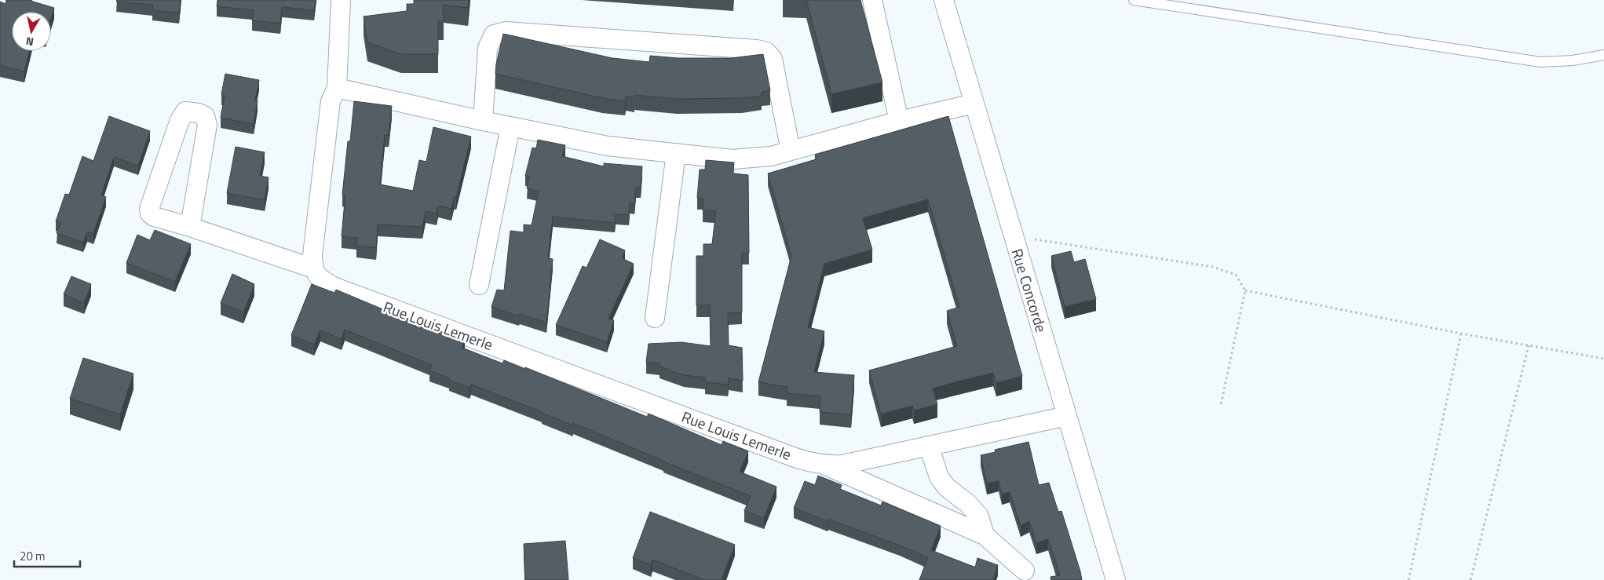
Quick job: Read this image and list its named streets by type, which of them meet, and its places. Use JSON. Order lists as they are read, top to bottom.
{
  "streets": {
    "street": ["Rue Concorde", "Rue Louis Lemerle"]
  },
  "crossings": [
    ["Rue Concorde", "Rue Louis Lemerle"]
  ],
  "scale_bar": "20 m",
  "north": "bottom"
}
